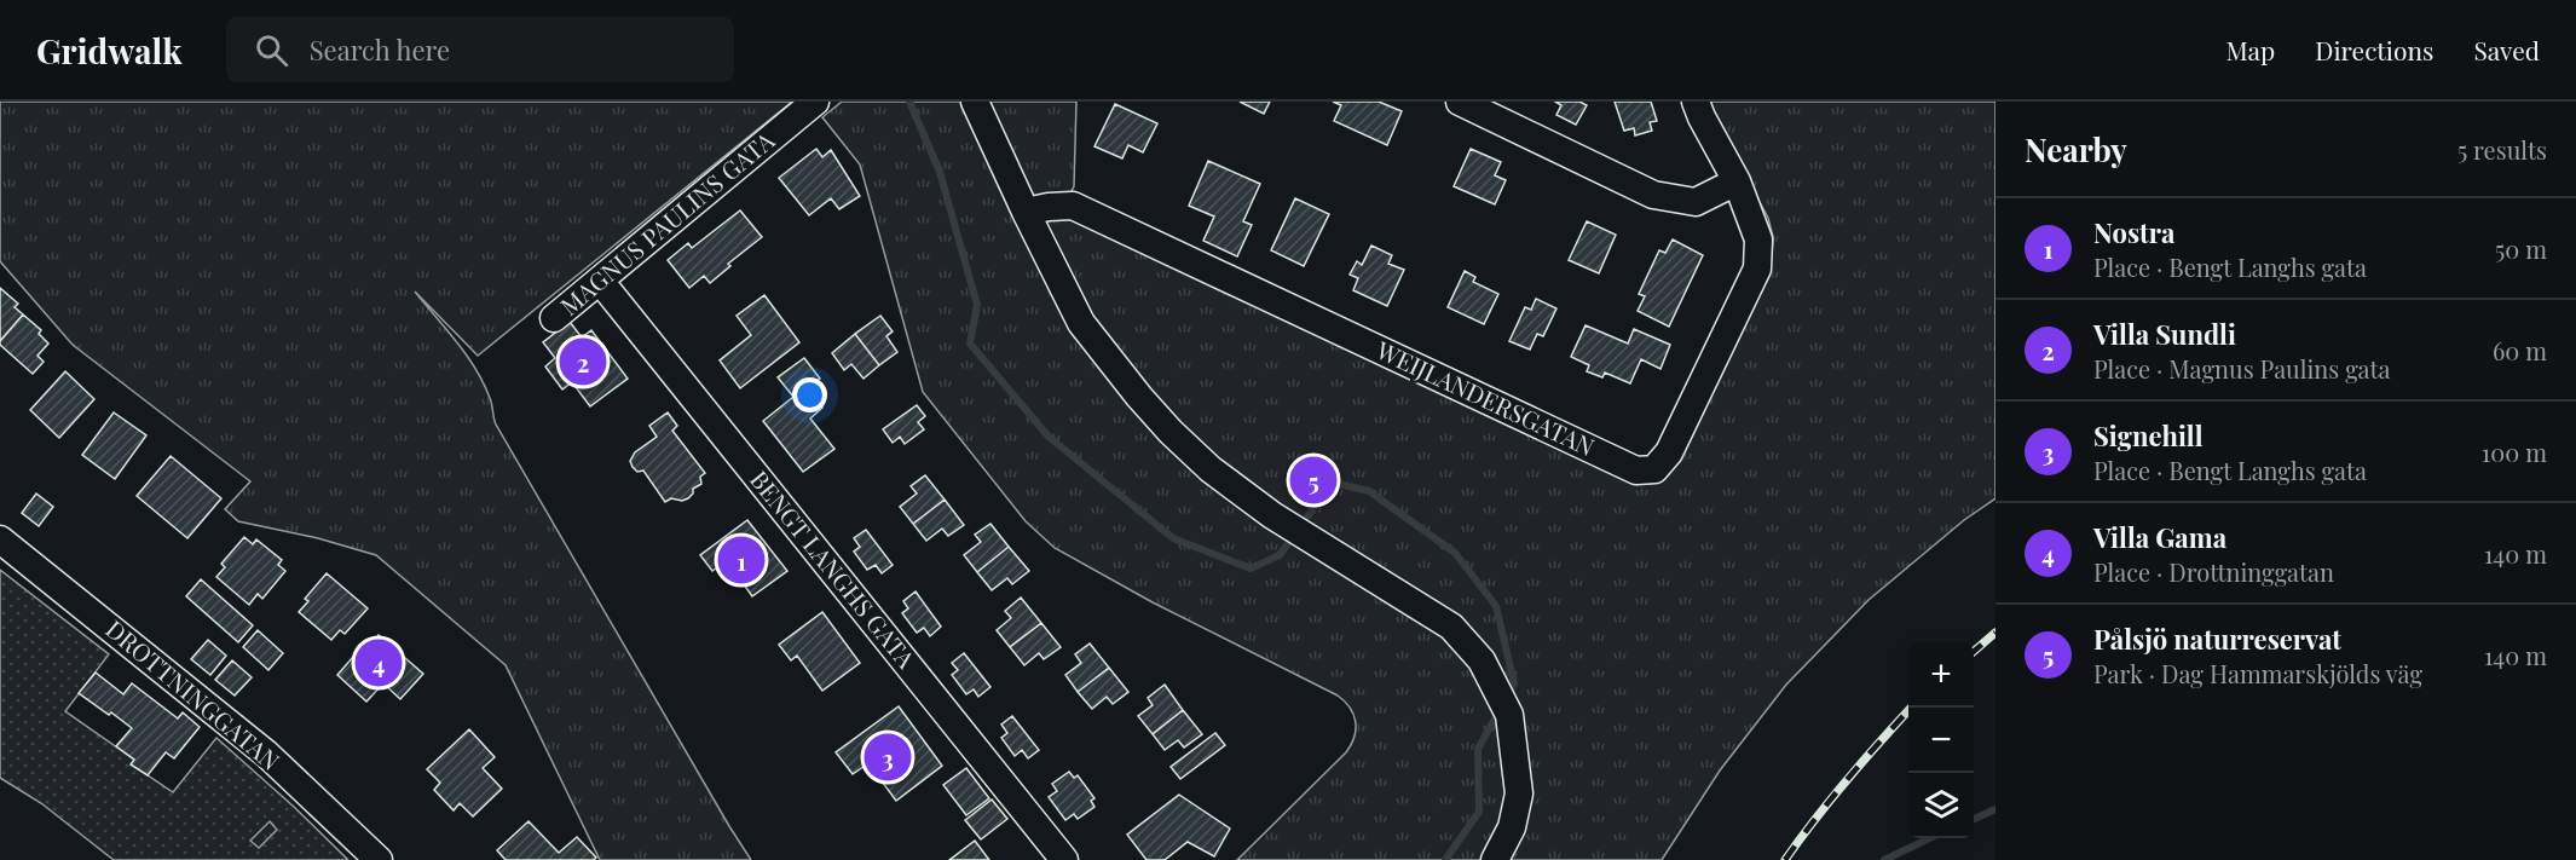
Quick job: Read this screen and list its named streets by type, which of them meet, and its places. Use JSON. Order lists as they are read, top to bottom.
{
  "streets": {
    "street": [
      "MAGNUS PAULINS GATA",
      "WEIJLANDERSGATAN",
      "BENGT LANGHS GATA",
      "DROTTNINGGATAN"
    ]
  },
  "crossings": [
    ["MAGNUS PAULINS GATA", "BENGT LANGHS GATA"]
  ],
  "page": {
    "header": "Gridwalk",
    "search": "Search here",
    "nav": ["Map", "Directions", "Saved"],
    "heading": ["Nearby", "5 results"],
    "list": [
      {
        "mark": "1",
        "name": "Nostra",
        "note": "Place · Bengt Langhs gata",
        "value": "50 m"
      },
      {
        "mark": "2",
        "name": "Villa Sundli",
        "note": "Place · Magnus Paulins gata",
        "value": "60 m"
      },
      {
        "mark": "3",
        "name": "Signehill",
        "note": "Place · Bengt Langhs gata",
        "value": "100 m"
      },
      {
        "mark": "4",
        "name": "Villa Gama",
        "note": "Place · Drottninggatan",
        "value": "140 m"
      },
      {
        "mark": "5",
        "name": "Pålsjö naturreservat",
        "note": "Park · Dag Hammarskjölds väg",
        "value": "140 m"
      }
    ],
    "pins": [
      "2",
      "5",
      "1",
      "4",
      "3"
    ],
    "map_buttons": ["+", "−"]
  }
}
